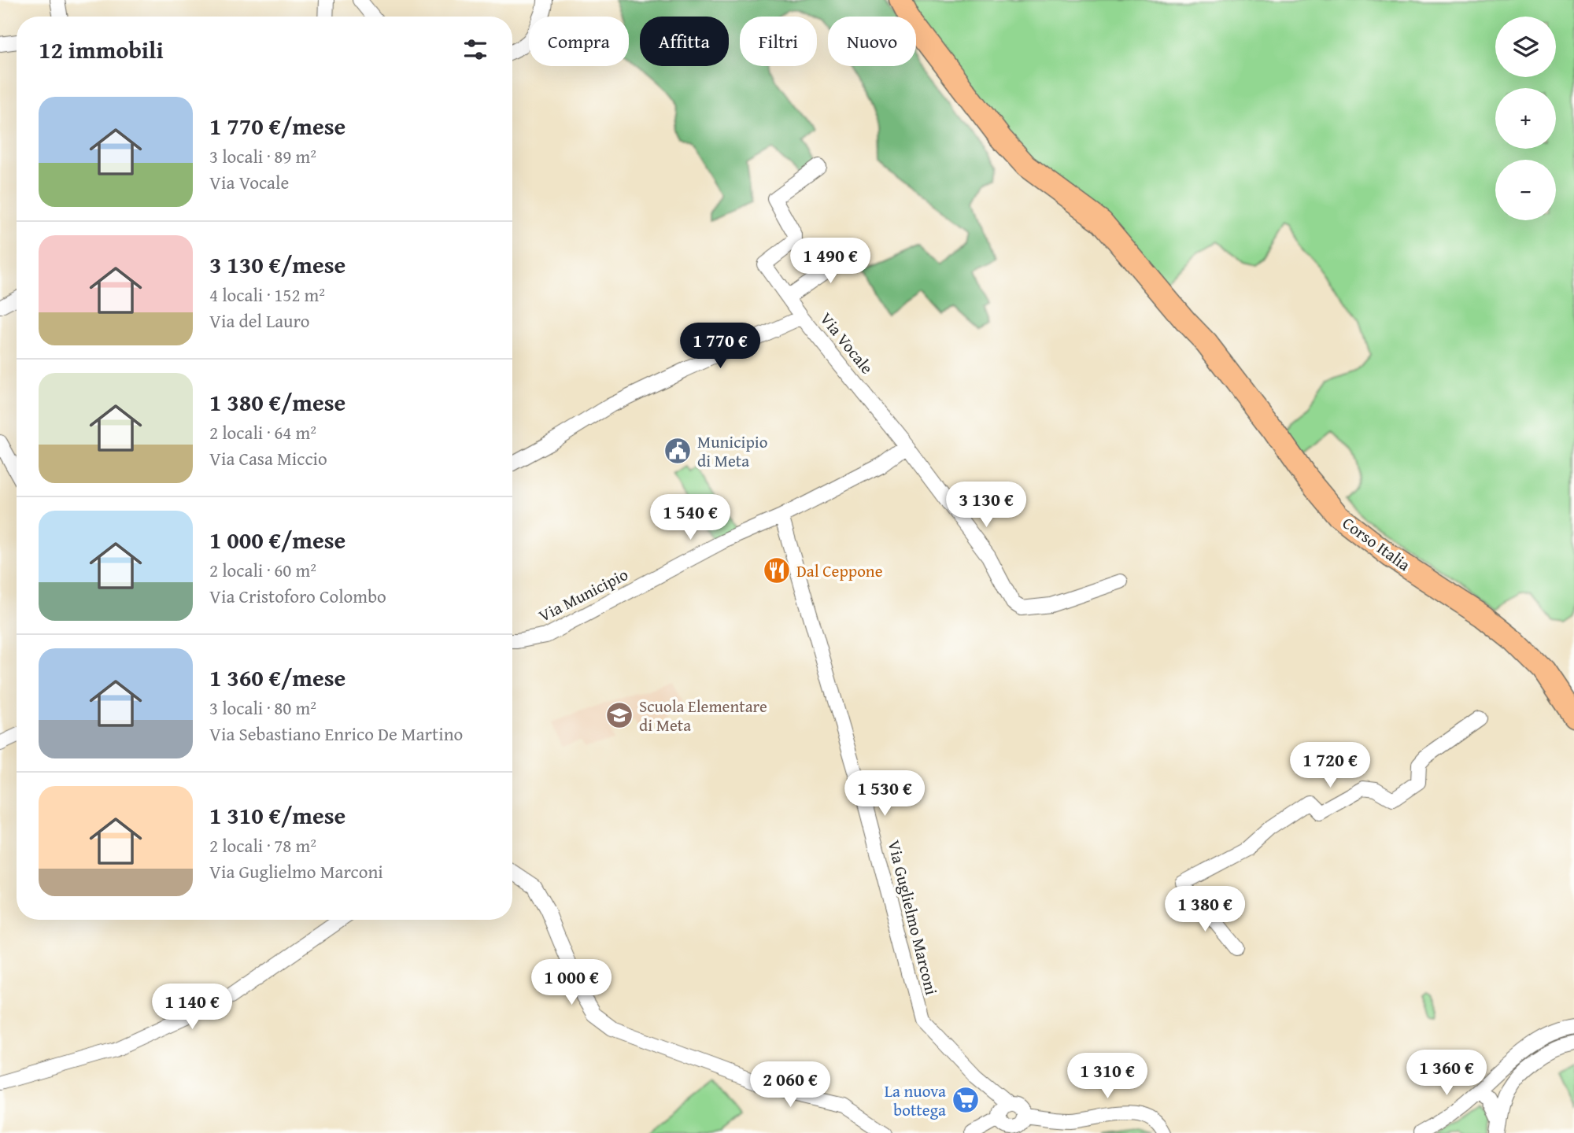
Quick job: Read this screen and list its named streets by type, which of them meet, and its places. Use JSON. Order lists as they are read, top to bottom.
{
  "streets": {
    "main road": ["Corso Italia"],
    "street": ["Via Vocale", "Via Municipio", "Via Guglielmo Marconi"]
  },
  "crossings": [
    ["Via Vocale", "Via Municipio"],
    ["Via Municipio", "Via Guglielmo Marconi"]
  ],
  "places": {
    "public building": ["Municipio di Meta"],
    "restaurant": ["Dal Ceppone"],
    "school or university": ["Scuola Elementare di Meta"],
    "supermarket": ["La nuova bottega"]
  },
  "page": {
    "map_buttons": ["+", "−"],
    "chip": [
      "Compra",
      "Affitta",
      "Filtri",
      "Nuovo"
    ],
    "heading": "12 immobili",
    "list": [
      {
        "name": "1 770 €/mese",
        "note": "3 locali · 89 m² · Via Vocale"
      },
      {
        "name": "3 130 €/mese",
        "note": "4 locali · 152 m² · Via del Lauro"
      },
      {
        "name": "1 380 €/mese",
        "note": "2 locali · 64 m² · Via Casa Miccio"
      },
      {
        "name": "1 000 €/mese",
        "note": "2 locali · 60 m² · Via Cristoforo Colombo"
      },
      {
        "name": "1 360 €/mese",
        "note": "3 locali · 80 m² · Via Sebastiano Enrico De Martino"
      },
      {
        "name": "1 310 €/mese",
        "note": "2 locali · 78 m² · Via Guglielmo Marconi"
      }
    ],
    "price": [
      "1 490 €",
      "1 770 €",
      "3 130 €",
      "1 540 €",
      "1 720 €",
      "1 530 €",
      "1 380 €",
      "1 000 €",
      "1 140 €",
      "1 360 €",
      "1 310 €",
      "2 060 €"
    ]
  }
}
